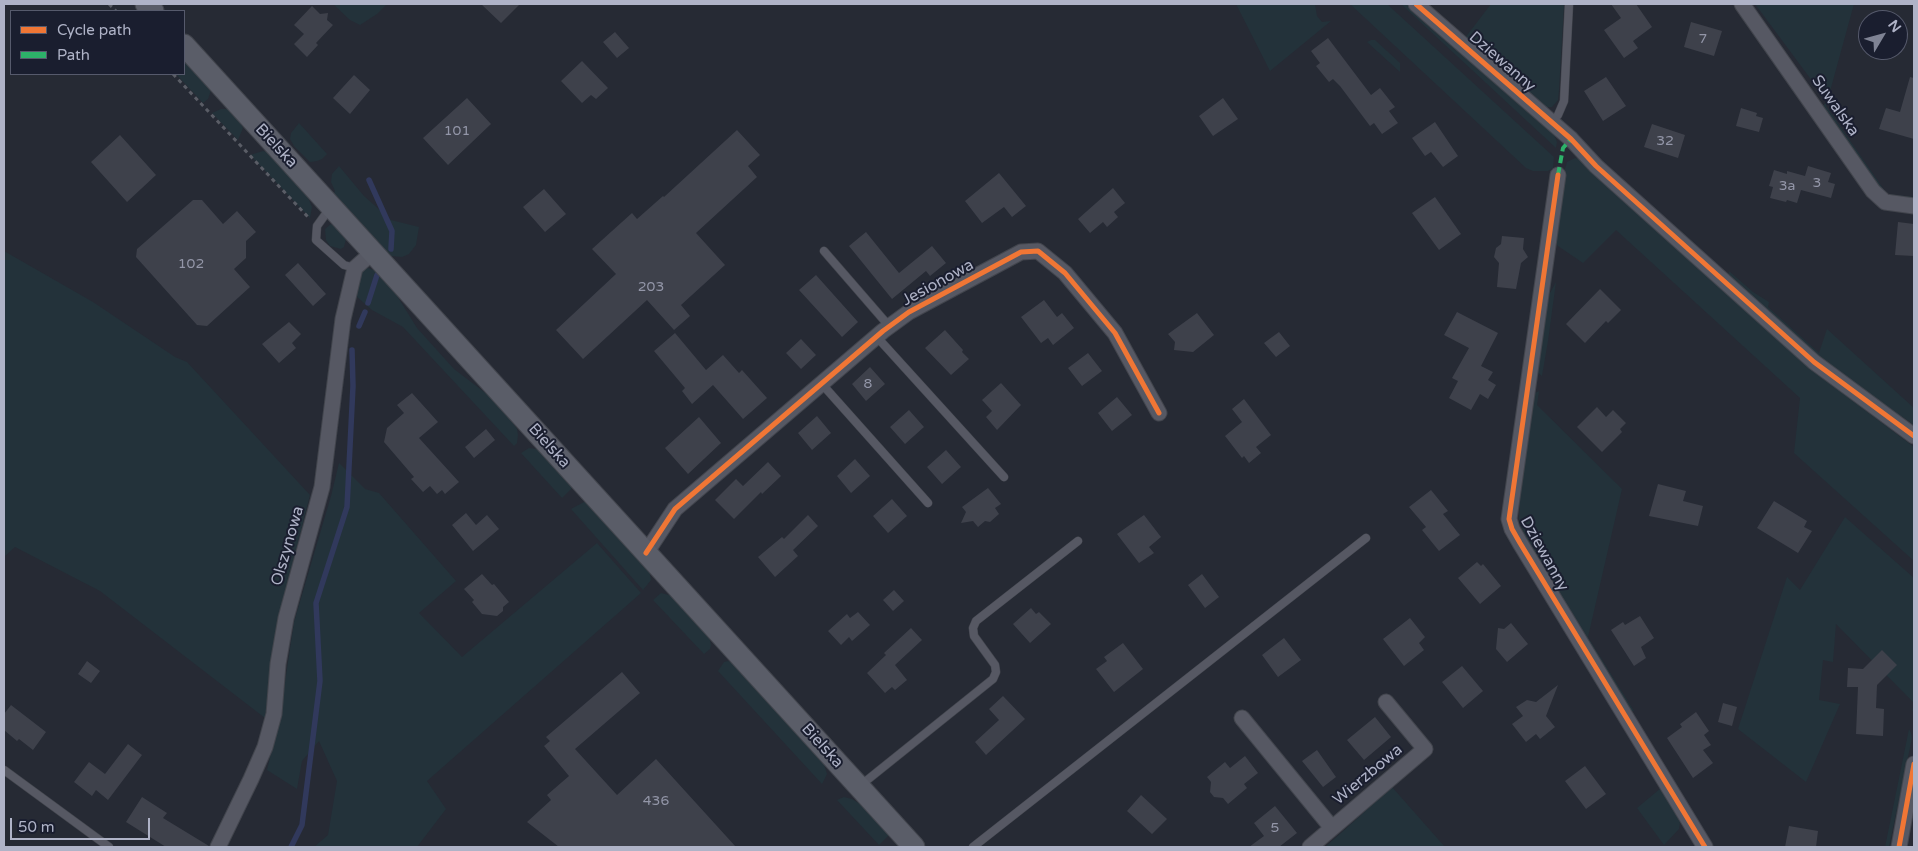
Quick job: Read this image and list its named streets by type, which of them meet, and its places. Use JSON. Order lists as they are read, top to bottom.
{
  "streets": {
    "main road": ["Bielska"],
    "street": [
      "Dziewanny",
      "Suwalska",
      "Jesionowa",
      "Olszynowa",
      "Wierzbowa"
    ]
  },
  "crossings": [
    ["Bielska", "Jesionowa"]
  ],
  "house_numbers": [
    "7",
    "101",
    "32",
    "3",
    "3a",
    "102",
    "203",
    "8",
    "436",
    "5"
  ],
  "legend": ["Cycle path", "Path"],
  "scale_bar": "50 m",
  "north": "top right"
}
